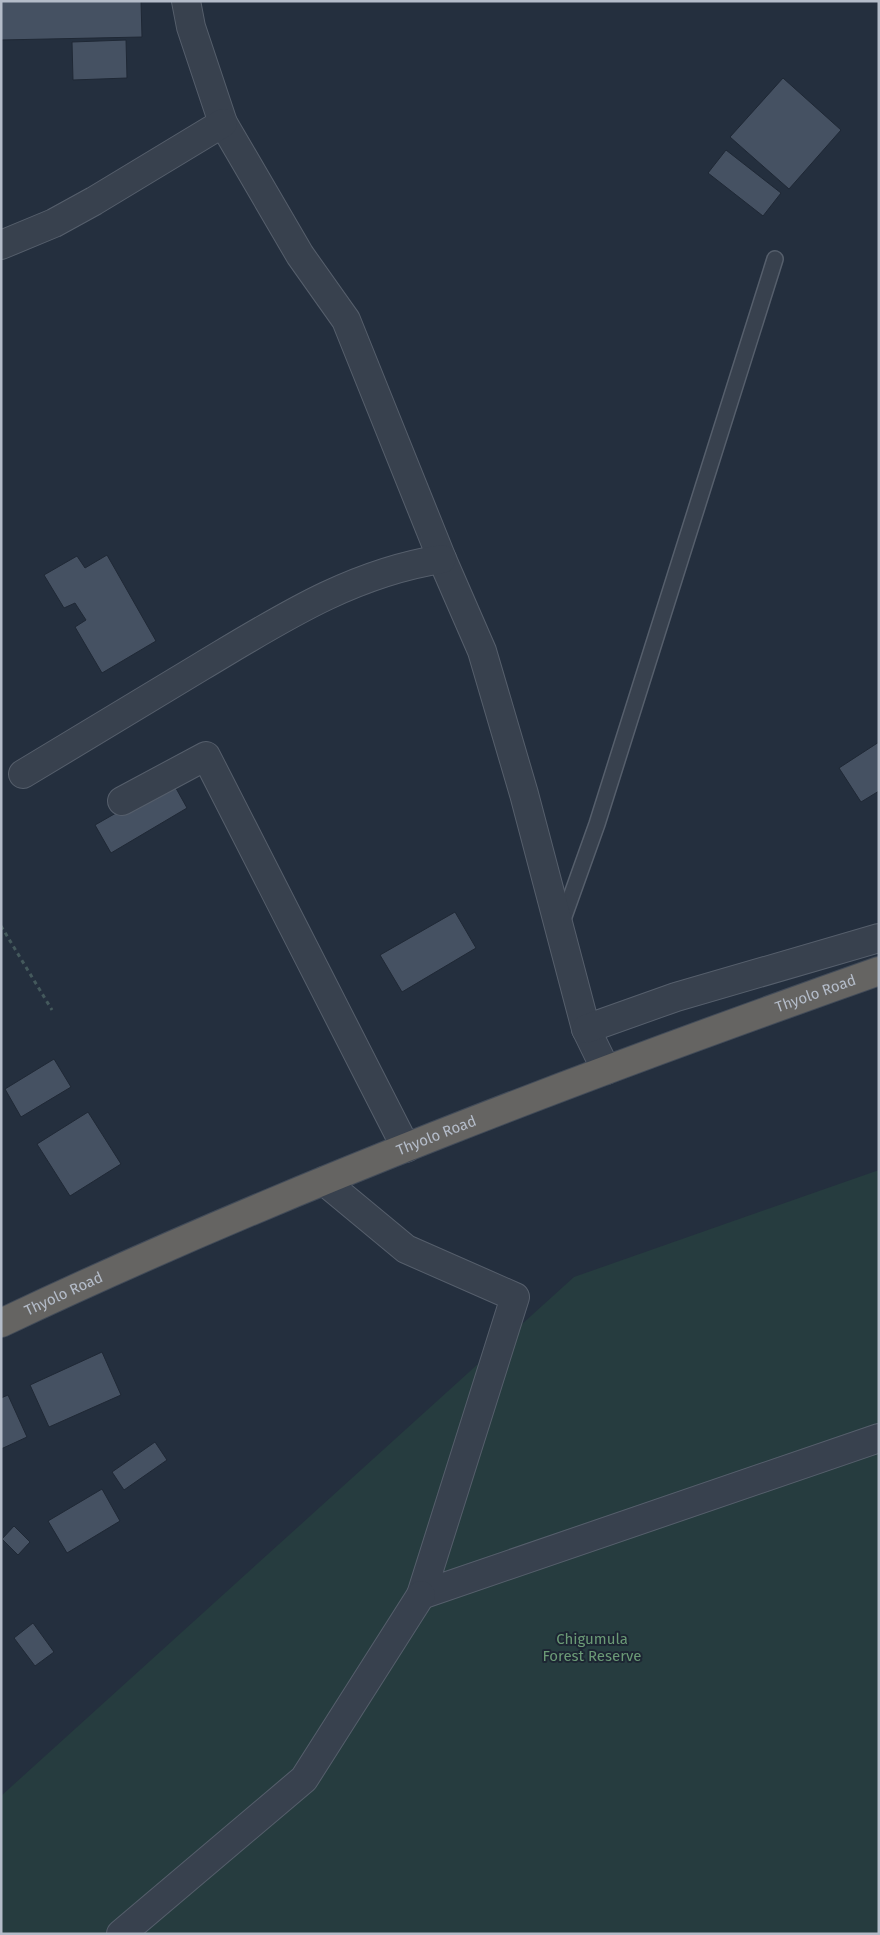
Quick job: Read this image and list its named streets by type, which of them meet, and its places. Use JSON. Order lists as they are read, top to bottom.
{
  "streets": {
    "highway": ["Thyolo Road"]
  },
  "parks": ["Chigumula Forest Reserve"]
}
